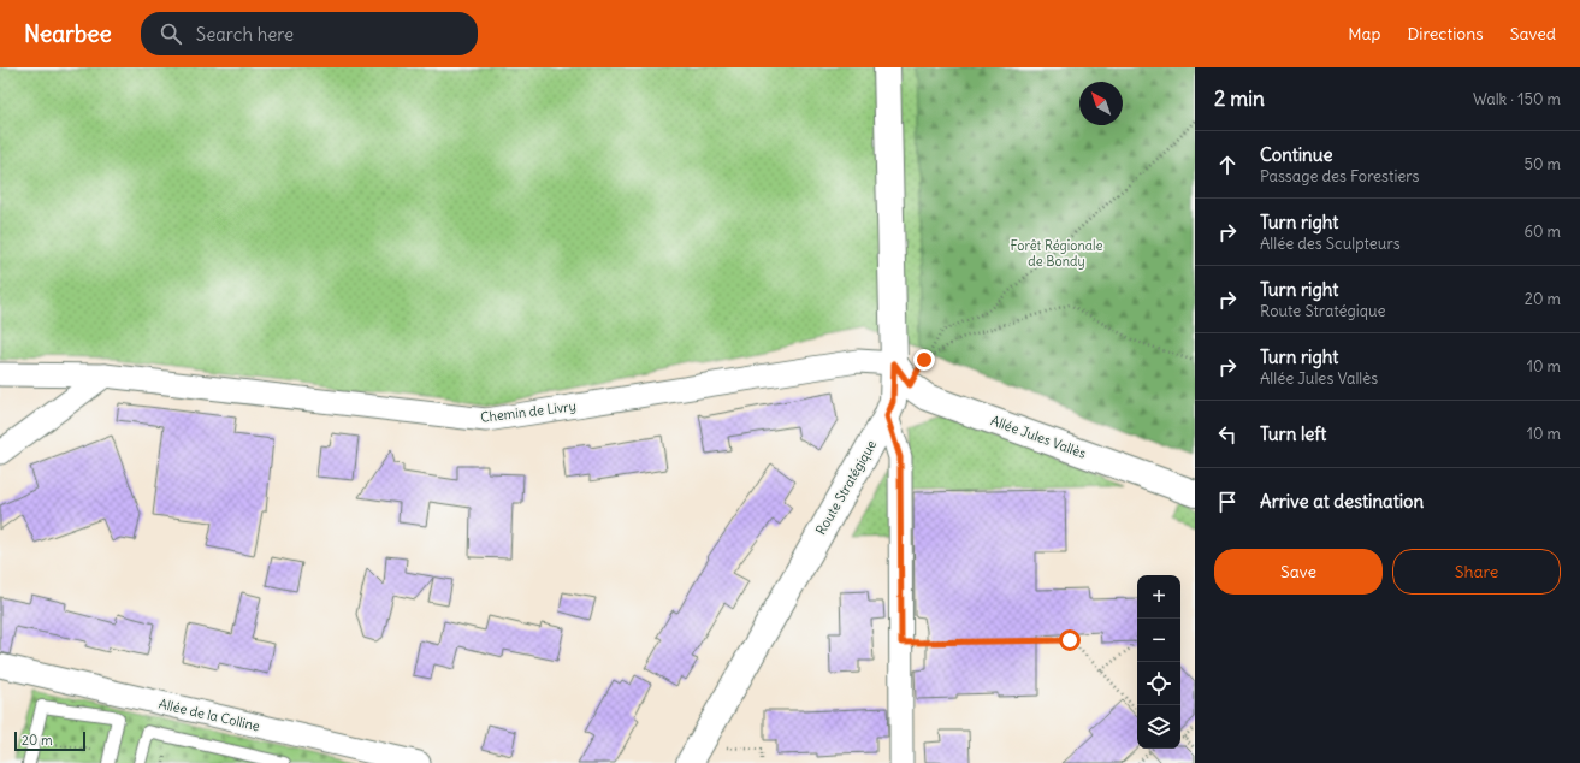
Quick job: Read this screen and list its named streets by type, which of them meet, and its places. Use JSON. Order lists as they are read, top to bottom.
{
  "streets": {
    "street": [
      "Chemin de Livry",
      "Allée Jules Vallès",
      "Route Stratégique",
      "Allée de la Colline"
    ]
  },
  "crossings": [
    ["Chemin de Livry", "Allée Jules Vallès"],
    ["Chemin de Livry", "Route Stratégique"],
    ["Allée Jules Vallès", "Route Stratégique"]
  ],
  "parks": ["Forêt Régionale de Bondy"],
  "scale_bar": "20 m",
  "north": "top left",
  "page": {
    "header": "Nearbee",
    "search": "Search here",
    "nav": ["Map", "Directions", "Saved"],
    "heading": ["2 min", "Walk · 150 m"],
    "list": [
      ["Continue", "Passage des Forestiers", "50 m"],
      ["Turn right", "Allée des Sculpteurs", "60 m"],
      ["Turn right", "Route Stratégique", "20 m"],
      ["Turn right", "Allée Jules Vallès", "10 m"],
      ["Turn left", "10 m"],
      "Arrive at destination"
    ],
    "buttons": ["Save", "Share"],
    "map_buttons": ["+", "−"],
    "scale": "20 m"
  }
}
